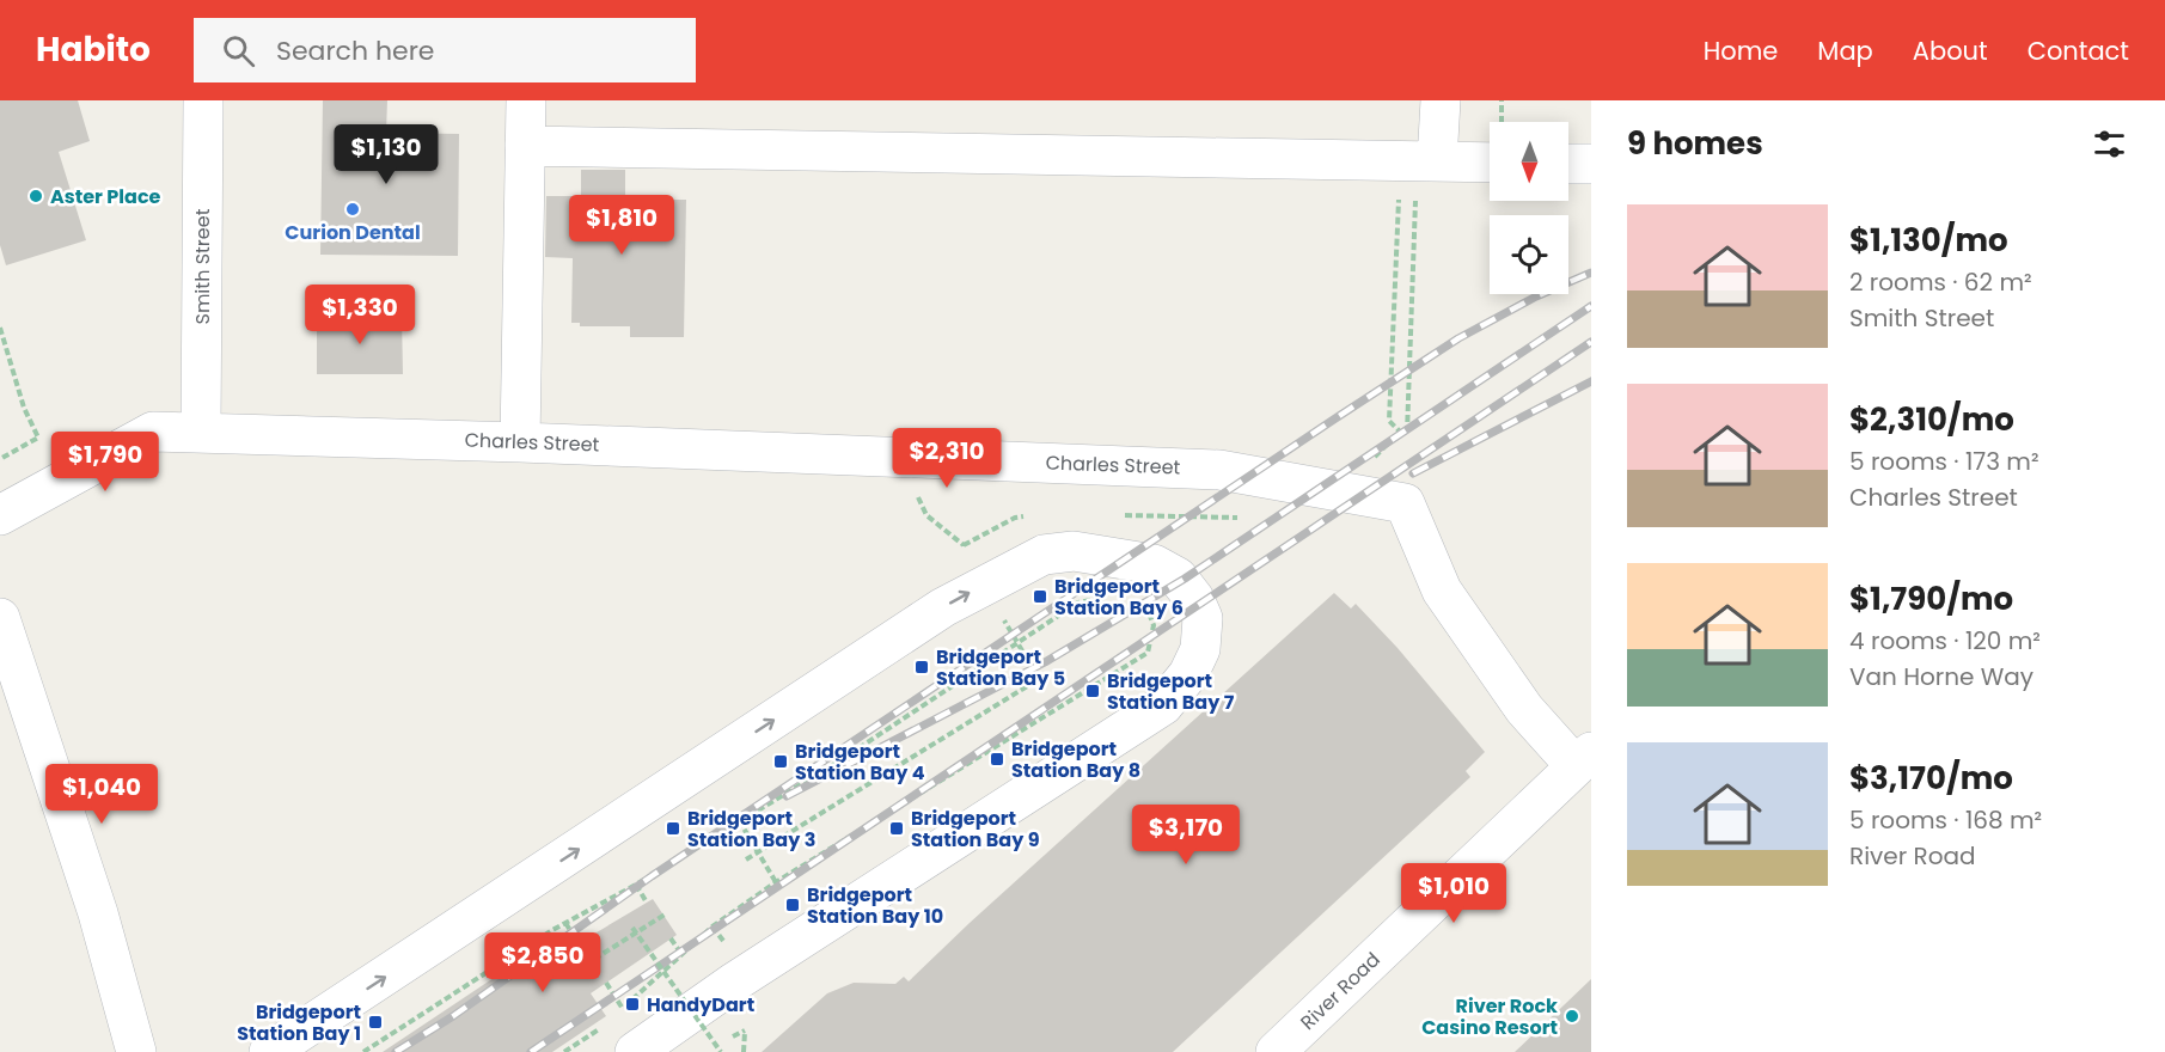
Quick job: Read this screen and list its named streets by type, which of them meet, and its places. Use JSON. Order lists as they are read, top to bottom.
{
  "streets": {
    "street": ["Smith Street", "Charles Street", "River Road"]
  },
  "crossings": [
    ["Smith Street", "Charles Street"],
    ["Charles Street", "River Road"]
  ],
  "places": {
    "other": ["Aster Place", "Curion Dental", "River Rock Casino Resort"],
    "transit": [
      "Bridgeport Station Bay 6",
      "Bridgeport Station Bay 5",
      "Bridgeport Station Bay 7",
      "Bridgeport Station Bay 8",
      "Bridgeport Station Bay 4",
      "Bridgeport Station Bay 3",
      "Bridgeport Station Bay 9",
      "Bridgeport Station Bay 10",
      "HandyDart",
      "Bridgeport Station Bay 1"
    ]
  },
  "north": "bottom",
  "page": {
    "header": "Habito",
    "search": "Search here",
    "nav": [
      "Home",
      "Map",
      "About",
      "Contact"
    ],
    "heading": "9 homes",
    "price": [
      "$1,130",
      "$1,810",
      "$1,330",
      "$2,310",
      "$1,790",
      "$1,040",
      "$3,170",
      "$1,010",
      "$2,850"
    ],
    "list": [
      {
        "name": "$1,130/mo",
        "note": "2 rooms · 62 m² · Smith Street"
      },
      {
        "name": "$2,310/mo",
        "note": "5 rooms · 173 m² · Charles Street"
      },
      {
        "name": "$1,790/mo",
        "note": "4 rooms · 120 m² · Van Horne Way"
      },
      {
        "name": "$3,170/mo",
        "note": "5 rooms · 168 m² · River Road"
      }
    ]
  }
}
